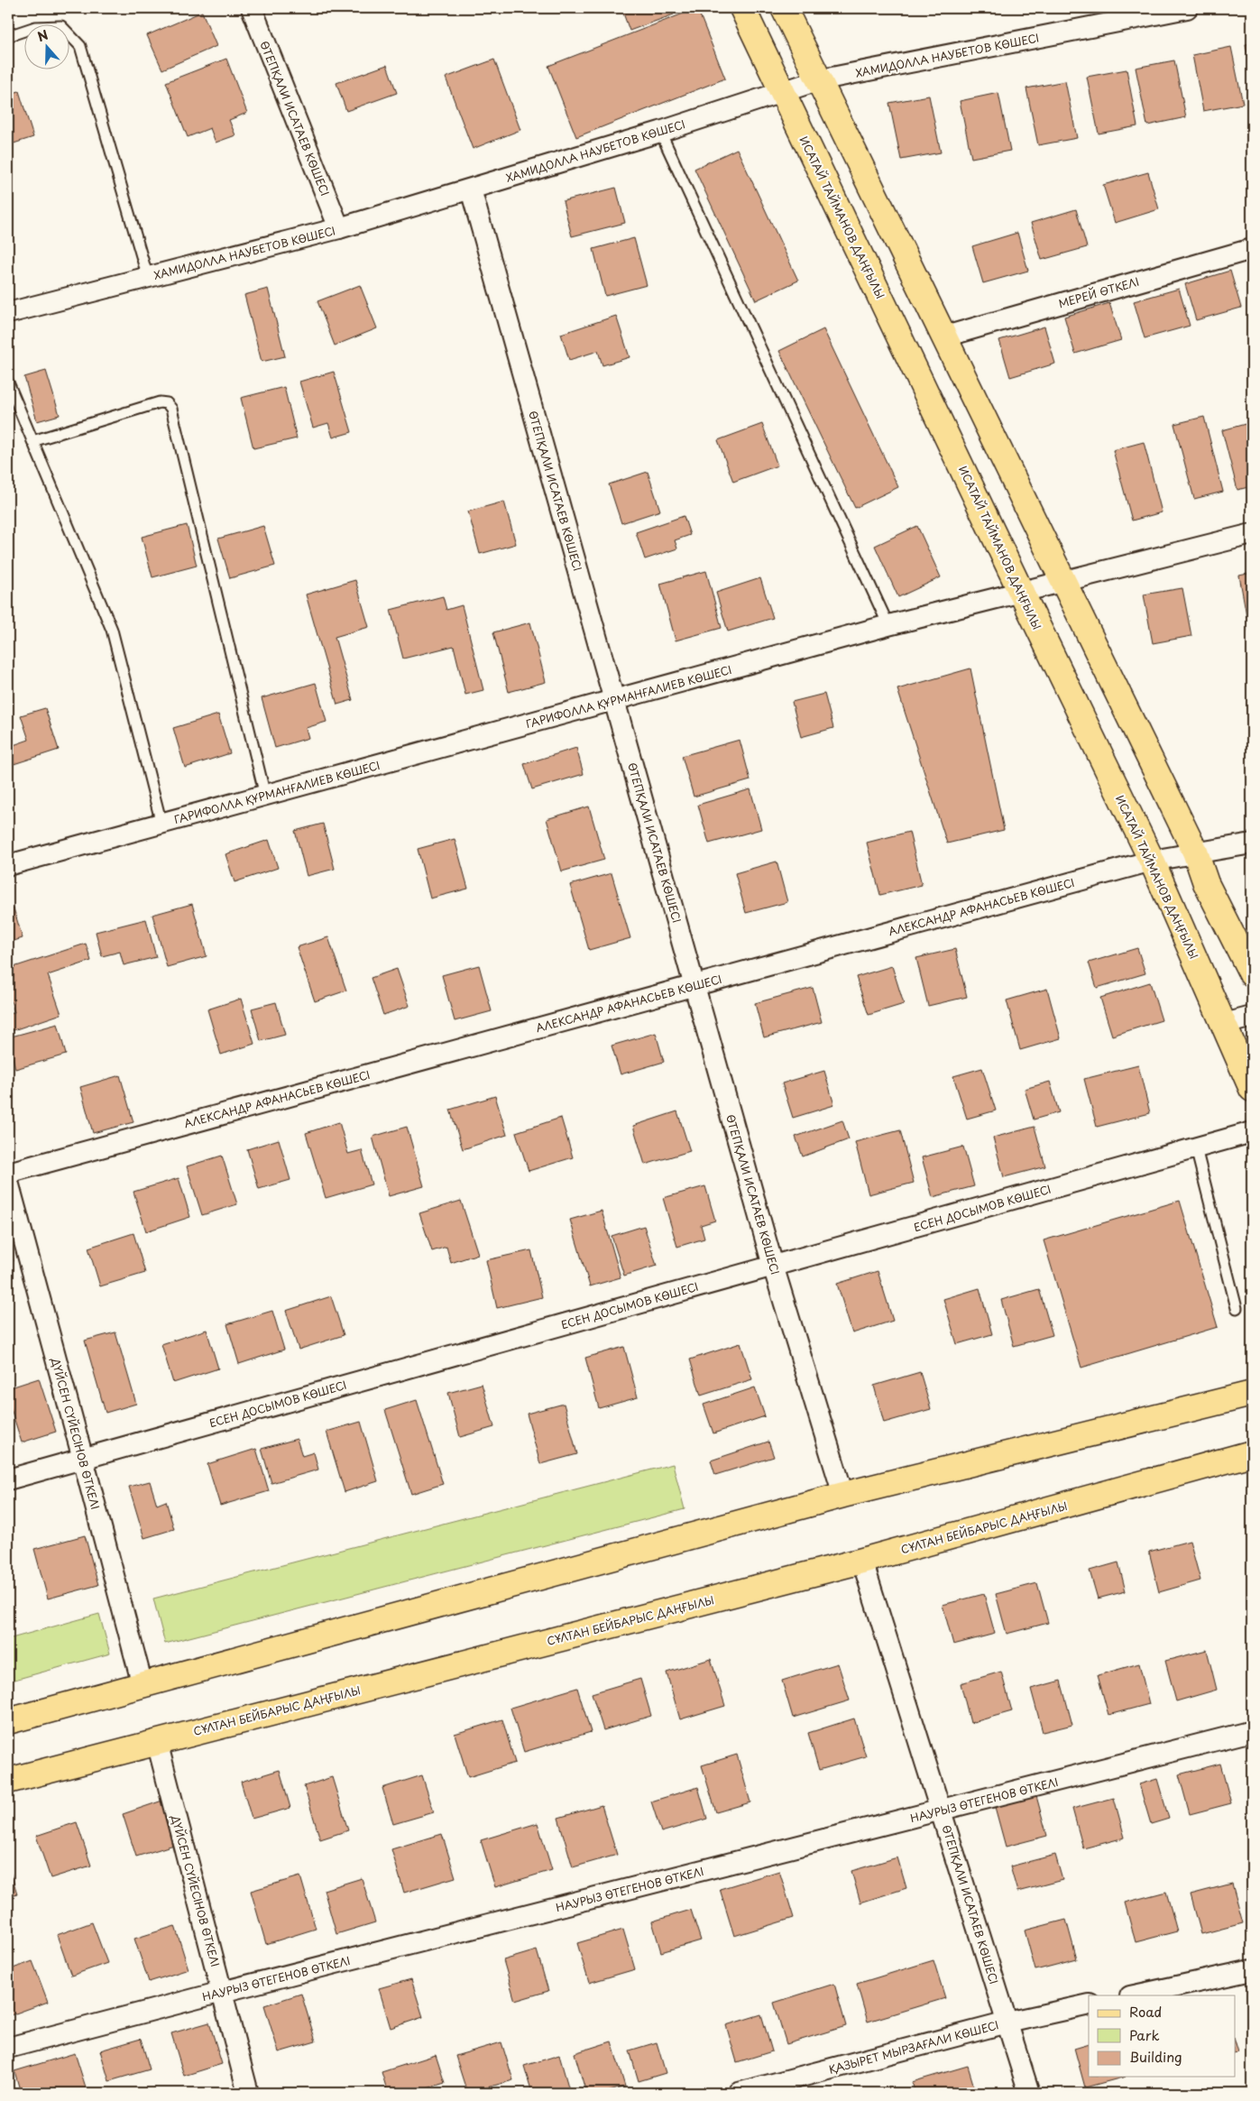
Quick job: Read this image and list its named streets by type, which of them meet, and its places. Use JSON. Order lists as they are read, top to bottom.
{
  "streets": {
    "main road": ["ИСАТАЙ ТАЙМАНОВ ДАҢҒЫЛЫ", "СҰЛТАН БЕЙБАРЫС ДАҢҒЫЛЫ"],
    "street": [
      "ХАМИДОЛЛА НАУБЕТОВ КӨШЕСІ",
      "ӨТЕПҚАЛИ ИСАТАЕВ КӨШЕСІ",
      "МЕРЕЙ ӨТКЕЛІ",
      "ГАРИФОЛЛА ҚҰРМАНҒАЛИЕВ КӨШЕСІ",
      "АЛЕКСАНДР АФАНАСЬЕВ КӨШЕСІ",
      "ЕСЕН ДОСЫМОВ КӨШЕСІ",
      "ДҮЙСЕН СҮЙЕСІНОВ ӨТКЕЛІ",
      "НАУРЫЗ ӨТЕГЕНОВ ӨТКЕЛІ",
      "ҚАЗЫРЕТ МЫРЗАҒАЛИ КӨШЕСІ"
    ]
  },
  "crossings": [
    ["ХАМИДОЛЛА НАУБЕТОВ КӨШЕСІ", "ӨТЕПҚАЛИ ИСАТАЕВ КӨШЕСІ"],
    ["ХАМИДОЛЛА НАУБЕТОВ КӨШЕСІ", "ИСАТАЙ ТАЙМАНОВ ДАҢҒЫЛЫ"],
    ["ӨТЕПҚАЛИ ИСАТАЕВ КӨШЕСІ", "ГАРИФОЛЛА ҚҰРМАНҒАЛИЕВ КӨШЕСІ"],
    ["ӨТЕПҚАЛИ ИСАТАЕВ КӨШЕСІ", "АЛЕКСАНДР АФАНАСЬЕВ КӨШЕСІ"],
    ["ӨТЕПҚАЛИ ИСАТАЕВ КӨШЕСІ", "ЕСЕН ДОСЫМОВ КӨШЕСІ"],
    ["ӨТЕПҚАЛИ ИСАТАЕВ КӨШЕСІ", "СҰЛТАН БЕЙБАРЫС ДАҢҒЫЛЫ"],
    ["ӨТЕПҚАЛИ ИСАТАЕВ КӨШЕСІ", "НАУРЫЗ ӨТЕГЕНОВ ӨТКЕЛІ"],
    ["ӨТЕПҚАЛИ ИСАТАЕВ КӨШЕСІ", "ҚАЗЫРЕТ МЫРЗАҒАЛИ КӨШЕСІ"],
    ["ИСАТАЙ ТАЙМАНОВ ДАҢҒЫЛЫ", "ГАРИФОЛЛА ҚҰРМАНҒАЛИЕВ КӨШЕСІ"],
    ["ИСАТАЙ ТАЙМАНОВ ДАҢҒЫЛЫ", "АЛЕКСАНДР АФАНАСЬЕВ КӨШЕСІ"],
    ["ЕСЕН ДОСЫМОВ КӨШЕСІ", "ДҮЙСЕН СҮЙЕСІНОВ ӨТКЕЛІ"],
    ["ДҮЙСЕН СҮЙЕСІНОВ ӨТКЕЛІ", "СҰЛТАН БЕЙБАРЫС ДАҢҒЫЛЫ"],
    ["ДҮЙСЕН СҮЙЕСІНОВ ӨТКЕЛІ", "НАУРЫЗ ӨТЕГЕНОВ ӨТКЕЛІ"]
  ],
  "legend": ["Road", "Park", "Building"],
  "north": "top"
}
